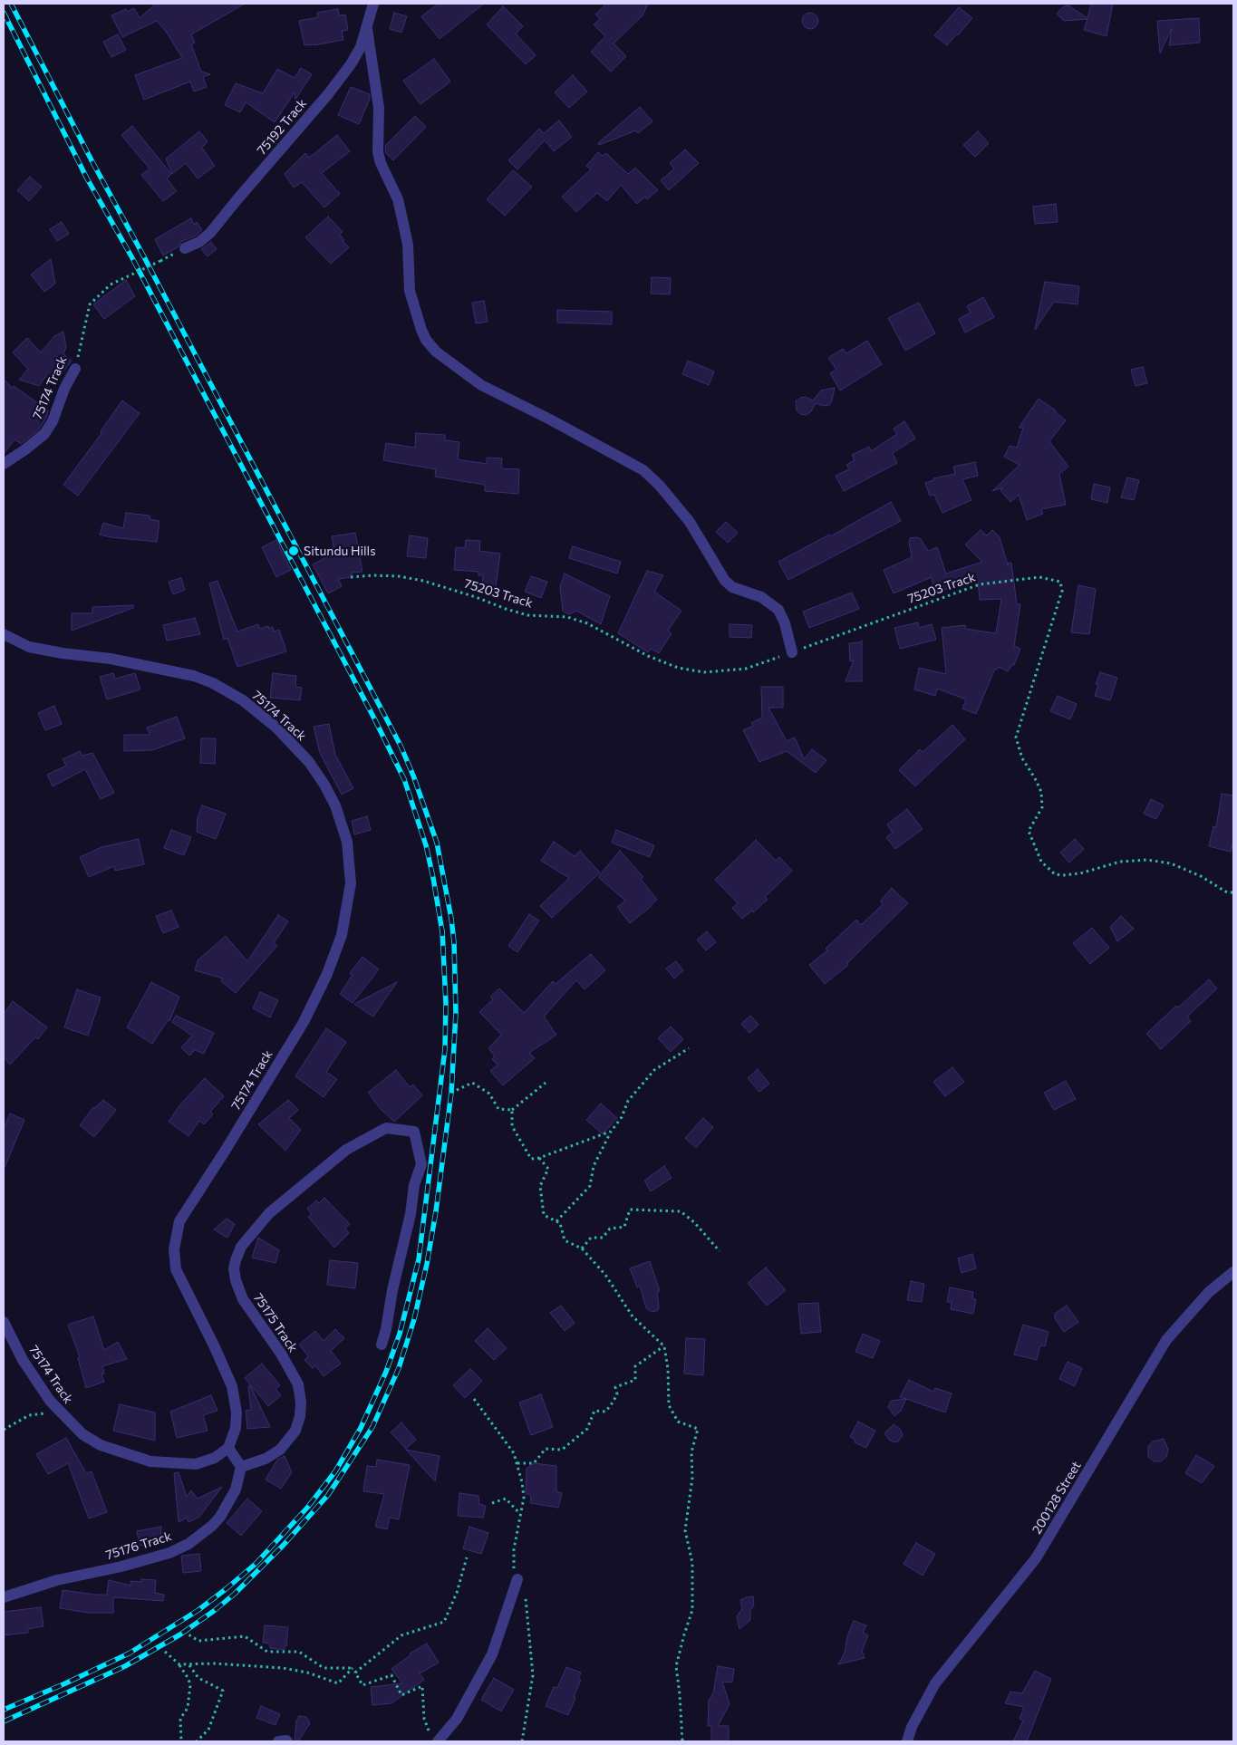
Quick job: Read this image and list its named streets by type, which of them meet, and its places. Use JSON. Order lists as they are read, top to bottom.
{
  "streets": {
    "street": [
      "75192 Track",
      "75174 Track",
      "75175 Track",
      "200128 Street",
      "75176 Track"
    ],
    "path": ["75203 Track"]
  },
  "crossings": [
    ["75175 Track", "75176 Track"]
  ],
  "places": ["Situndu Hills"]
}
